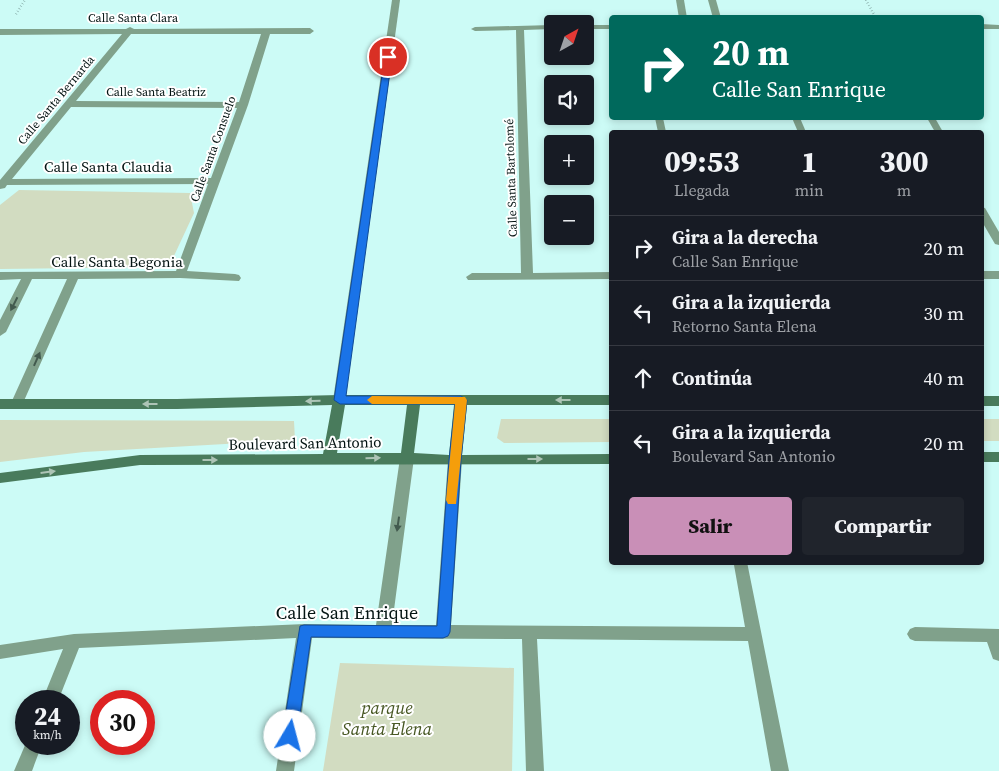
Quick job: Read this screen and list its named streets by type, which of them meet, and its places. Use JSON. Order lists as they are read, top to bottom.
{
  "streets": {
    "street": [
      "Calle Santa Clara",
      "Calle Santa Beatriz",
      "Calle Santa Bernarda",
      "Calle Santa Consuelo",
      "Calle Santa Claudia",
      "Calle Santa Bartolomé",
      "Calle Santa Begonia",
      "Boulevard San Antonio",
      "Calle San Enrique"
    ]
  },
  "crossings": [
    ["Calle Santa Clara", "Calle Santa Bernarda"],
    ["Calle Santa Clara", "Calle Santa Consuelo"],
    ["Calle Santa Beatriz", "Calle Santa Bernarda"],
    ["Calle Santa Beatriz", "Calle Santa Consuelo"],
    ["Calle Santa Bernarda", "Calle Santa Claudia"],
    ["Calle Santa Consuelo", "Calle Santa Claudia"],
    ["Calle Santa Consuelo", "Calle Santa Begonia"]
  ],
  "parks": ["parque Santa Elena"],
  "north": "top right",
  "page": {
    "map_buttons": ["+", "−"],
    "turn": ["20 m", "Calle San Enrique"],
    "eta": [
      "09:53",
      "Llegada",
      "1",
      "min",
      "300",
      "m"
    ],
    "list": [
      {
        "name": "Gira a la derecha",
        "note": "Calle San Enrique",
        "value": "20 m"
      },
      {
        "name": "Gira a la izquierda",
        "note": "Retorno Santa Elena",
        "value": "30 m"
      },
      {
        "name": "Continúa",
        "value": "40 m"
      },
      {
        "name": "Gira a la izquierda",
        "note": "Boulevard San Antonio",
        "value": "20 m"
      }
    ],
    "buttons": ["Salir", "Compartir"],
    "speed": "24 km/h",
    "limit": "30"
  }
}
